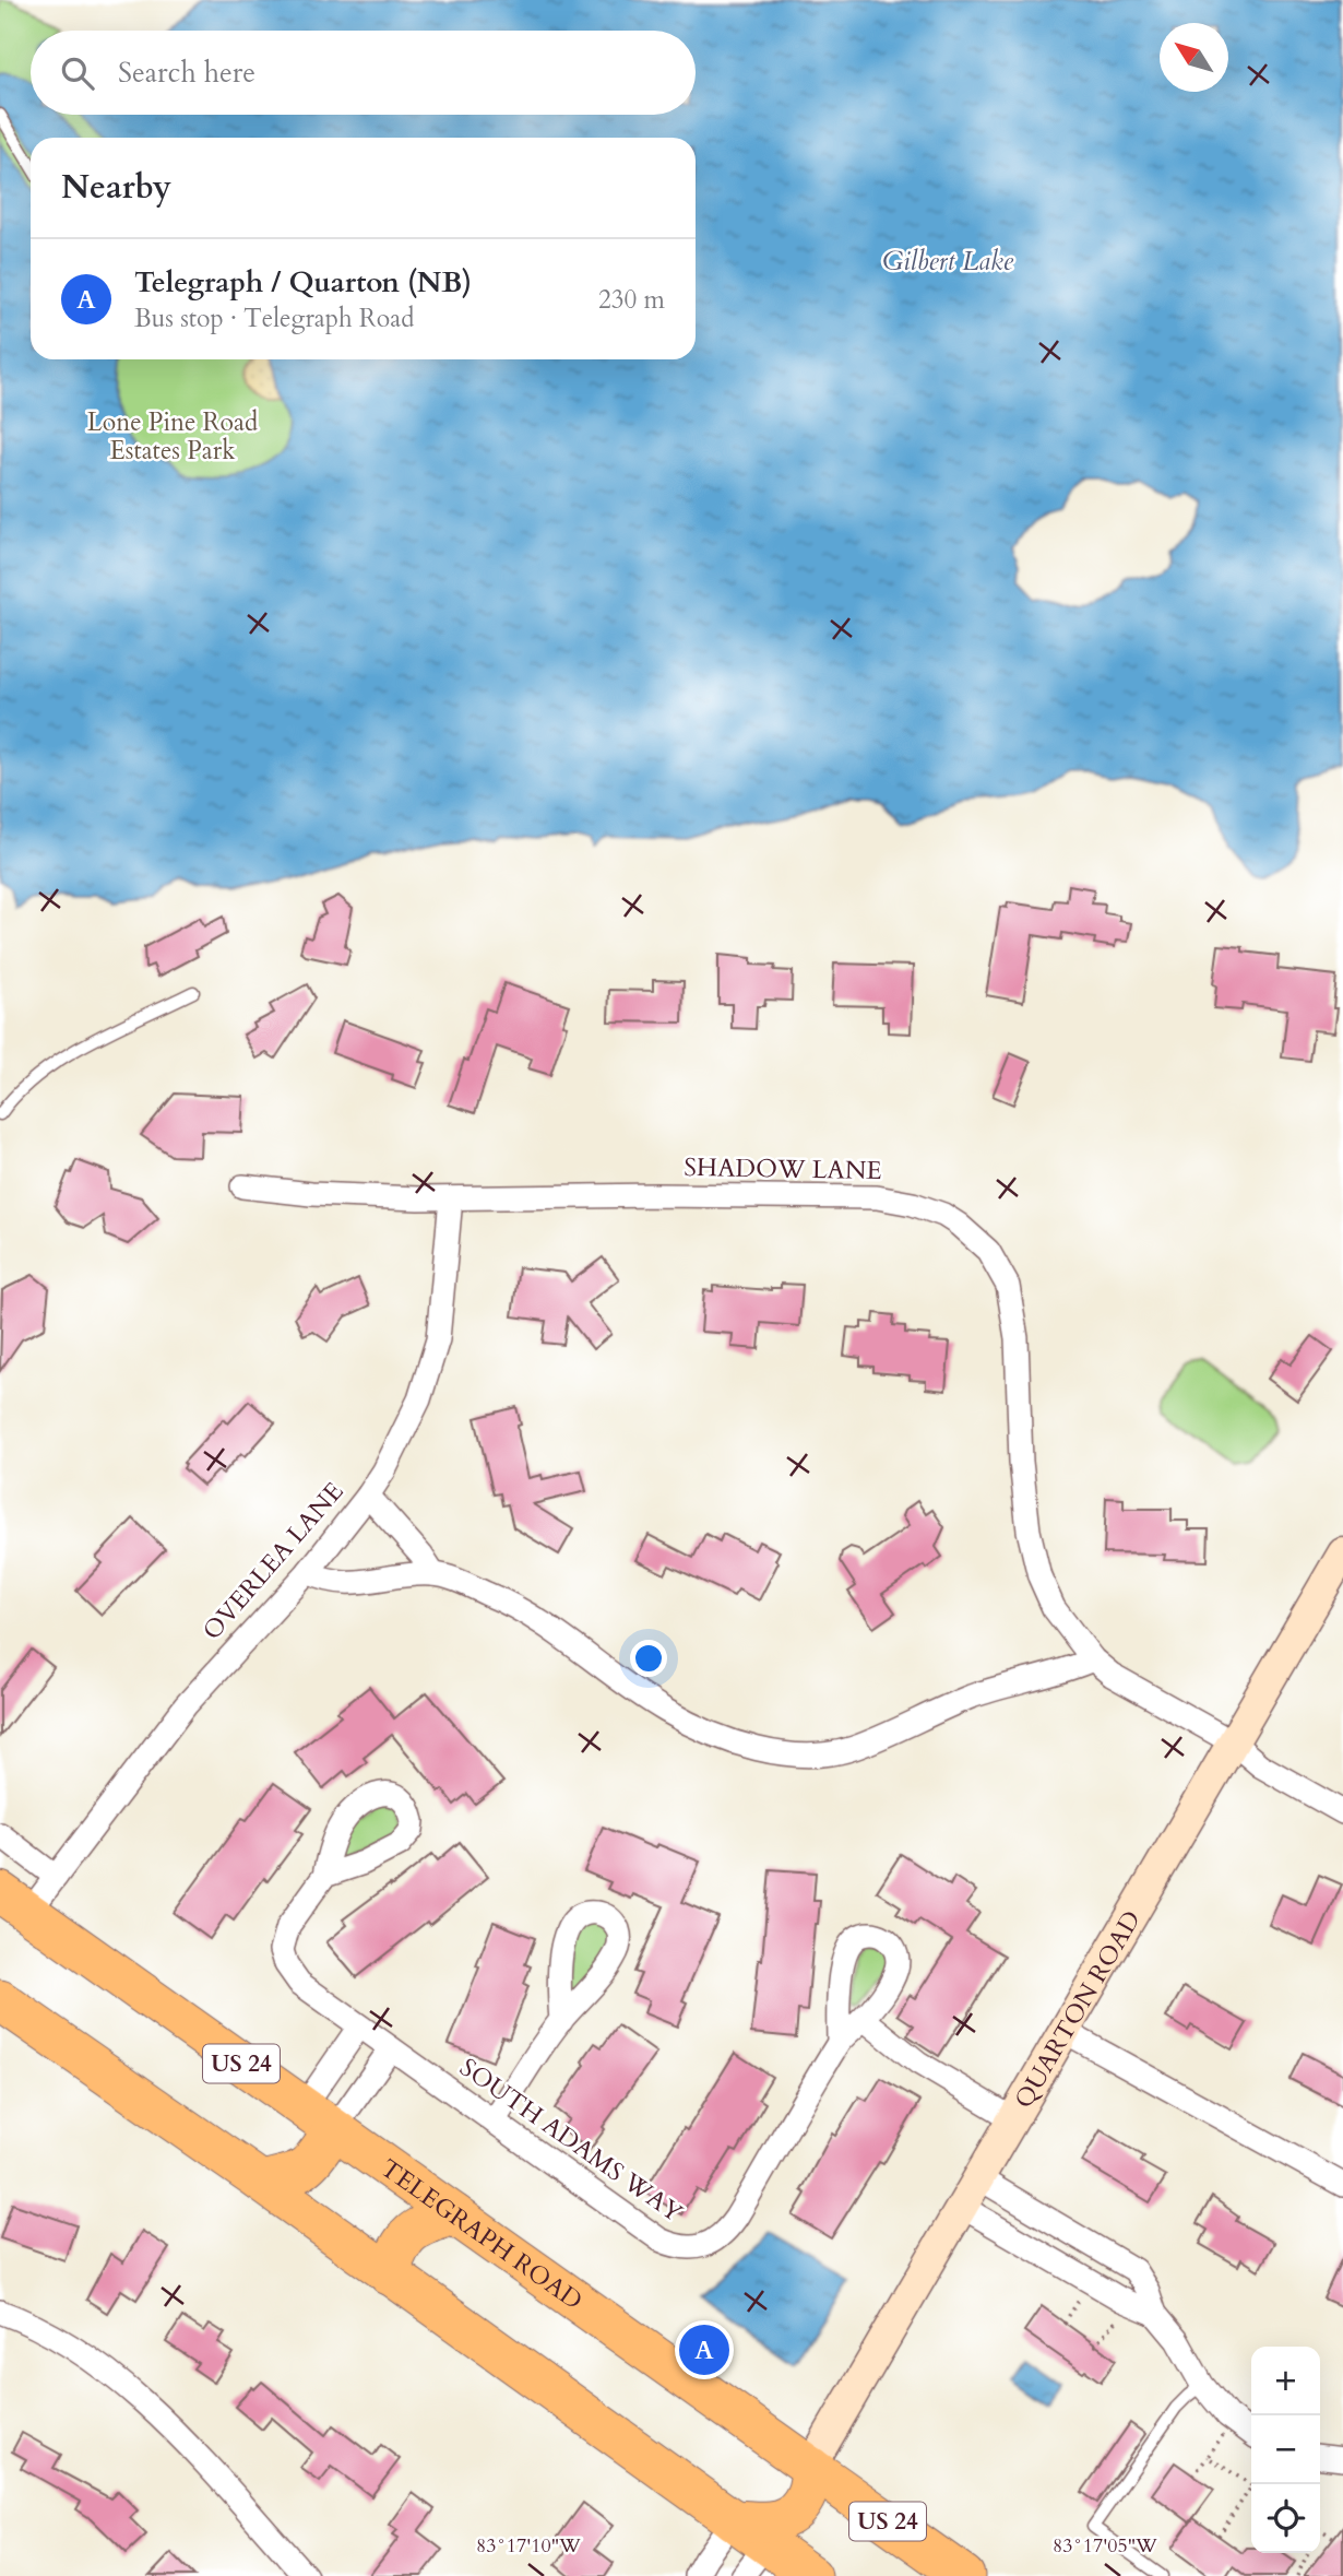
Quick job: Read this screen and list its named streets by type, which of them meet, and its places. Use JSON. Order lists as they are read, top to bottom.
{
  "streets": {
    "highway": ["US 24", "TELEGRAPH ROAD"],
    "street": [
      "SHADOW LANE",
      "OVERLEA LANE",
      "QUARTON ROAD",
      "SOUTH ADAMS WAY"
    ]
  },
  "crossings": [
    ["SHADOW LANE", "OVERLEA LANE"],
    ["SHADOW LANE", "QUARTON ROAD"],
    ["OVERLEA LANE", "TELEGRAPH ROAD"],
    ["QUARTON ROAD", "TELEGRAPH ROAD"]
  ],
  "water": ["Gilbert Lake"],
  "parks": ["Lone Pine Road Estates Park"],
  "north": "top left",
  "page": {
    "search": "Search here",
    "heading": "Nearby",
    "list": [
      {
        "mark": "A",
        "name": "Telegraph / Quarton (NB)",
        "note": "Bus stop · Telegraph Road",
        "value": "230 m"
      }
    ],
    "pins": "A",
    "map_buttons": ["+", "−"]
  },
  "coordinates": ["83°17'10\"W", "83°17'05\"W"]
}
